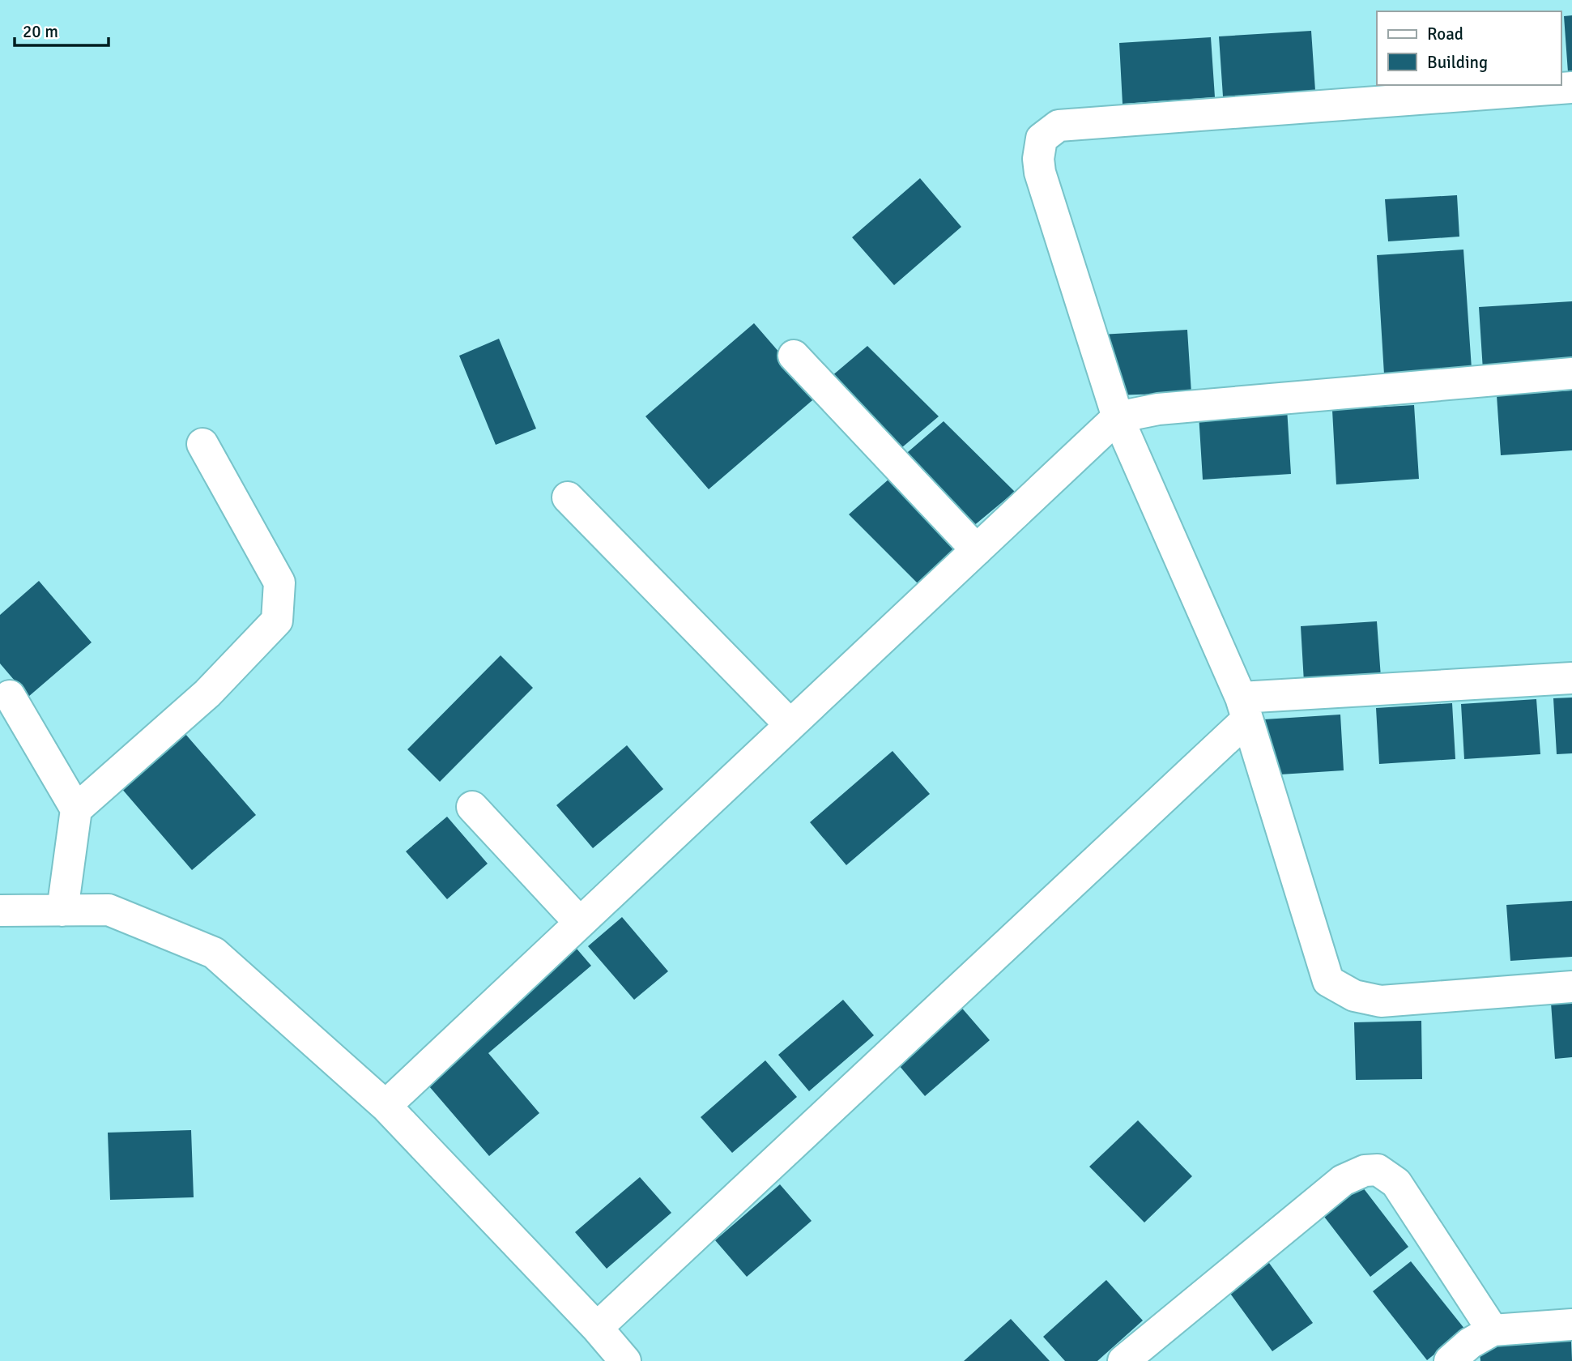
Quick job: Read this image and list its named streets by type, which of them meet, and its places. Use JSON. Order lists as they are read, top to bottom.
{
  "legend": ["Road", "Building"],
  "scale_bar": "20 m"
}
